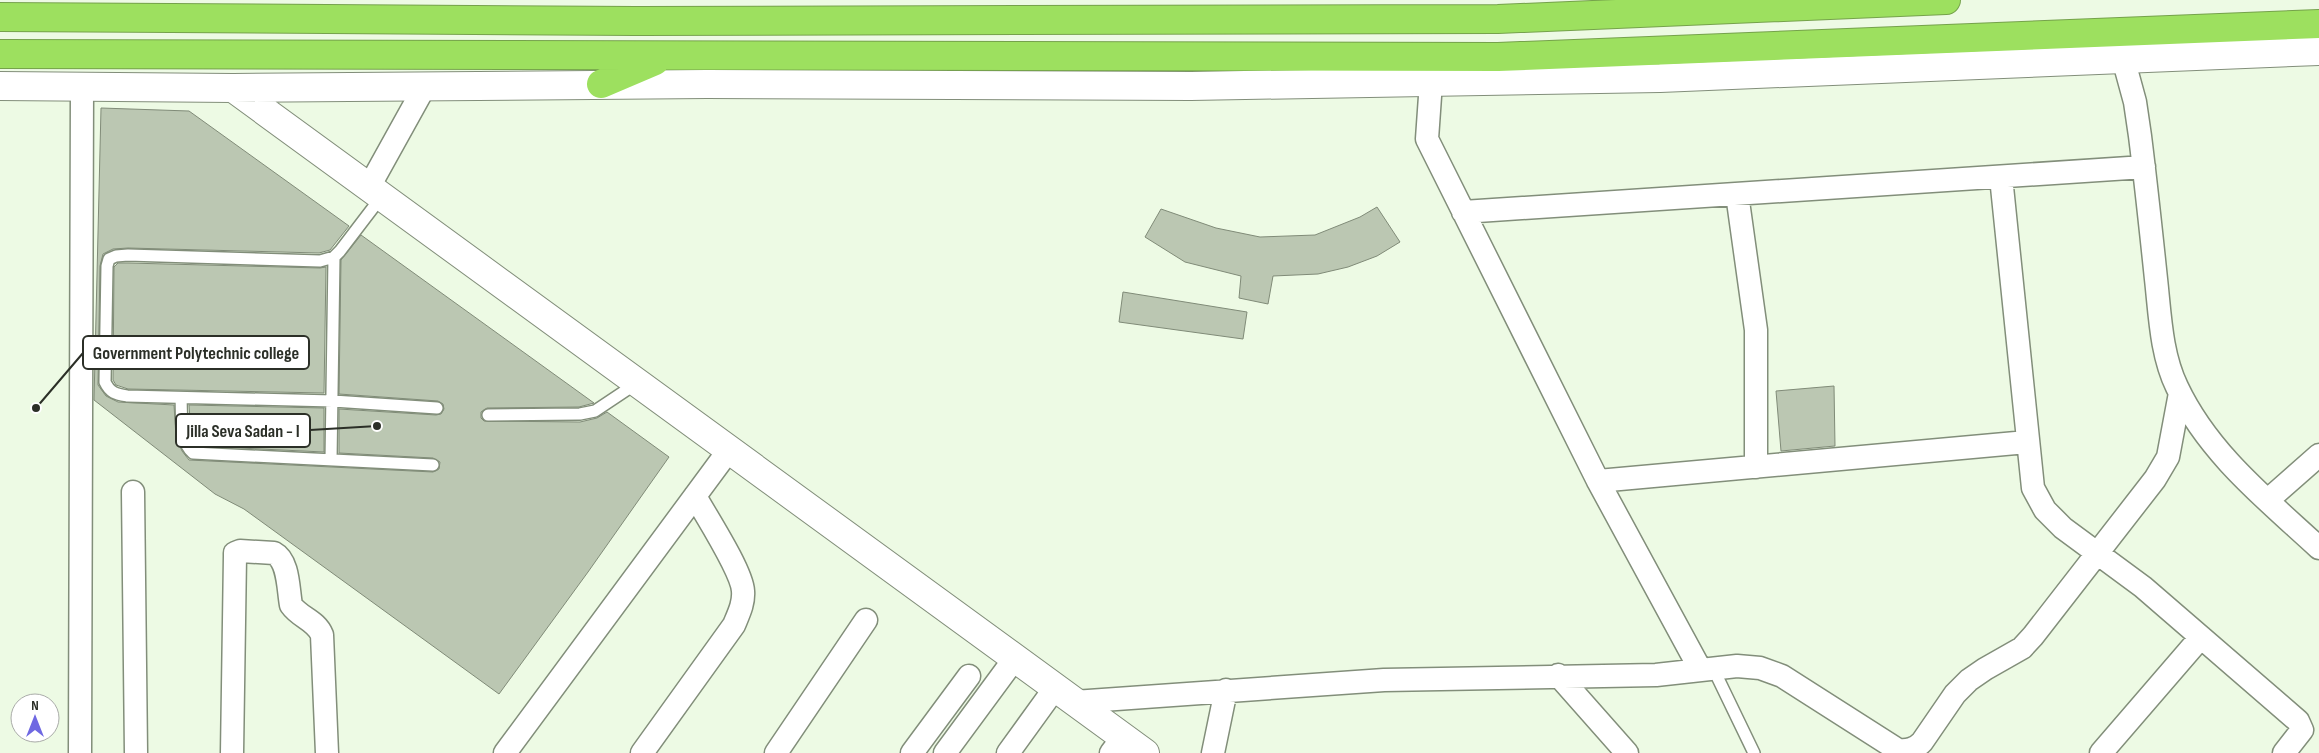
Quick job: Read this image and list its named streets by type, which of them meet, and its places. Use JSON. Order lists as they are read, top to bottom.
{
  "places": ["Government Polytechnic college", "Jilla Seva Sadan - I"],
  "north": "top"
}
